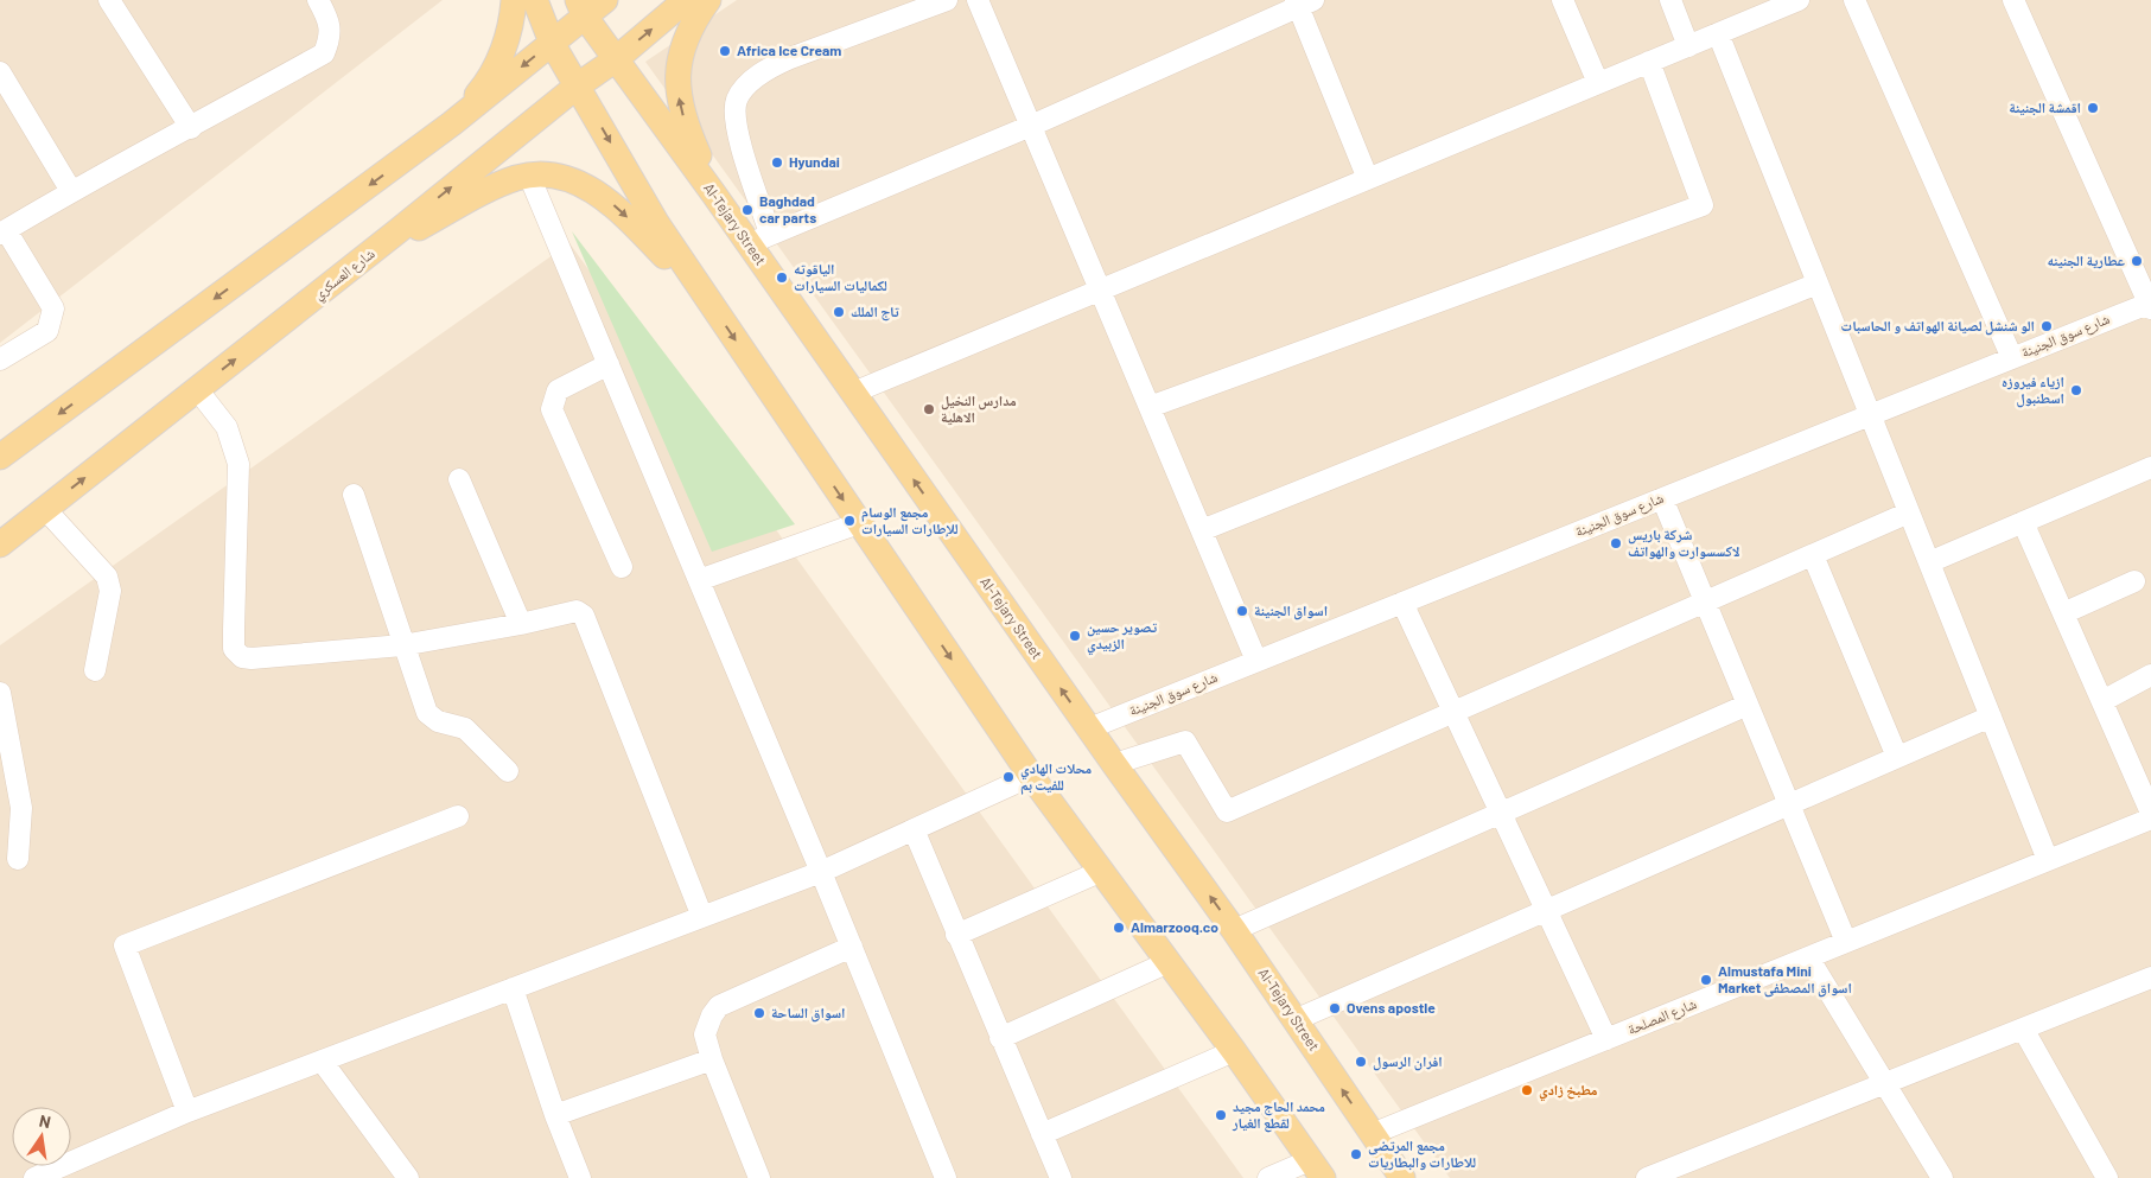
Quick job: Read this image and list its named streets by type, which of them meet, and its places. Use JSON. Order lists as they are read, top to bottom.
{
  "streets": {
    "main road": ["Al-Tejary Street", "شارع العسكري"],
    "street": ["شارع سوق الجنينة", "شارع المصلحة"]
  },
  "crossings": [
    ["Al-Tejary Street", "شارع العسكري"],
    ["Al-Tejary Street", "شارع سوق الجنينة"],
    ["Al-Tejary Street", "شارع المصلحة"]
  ],
  "places": [
    "Africa Ice Cream",
    "اقمشة الجنينة",
    "Hyundai",
    "Baghdad car parts",
    "عطارية الجنينه",
    "الياقوته لكماليات السيارات",
    "تاج الملك",
    "الو شنشل لصيانة الهواتف و الحاسبات",
    "ازياء فيروزه اسطنبول",
    "مدارس النخيل الاهلية",
    "مجمع الوسام للإطارات السيارات",
    "شركة باريس لاكسسوارت والهواتف",
    "اسواق الجنينة",
    "تصوير حسين الزبيدي",
    "محلات الهادي للفيت بم",
    "Almarzooq.co",
    "Almustafa Mini Market اسواق المصطفى",
    "Ovens apostle",
    "اسواق الساحة",
    "افران الرسول",
    "مطبخ زادي",
    "محمد الحاج مجيد لقطع الغيار",
    "مجمع المرتضى للاطارات والبطاريات"
  ],
  "north": "top"
}
